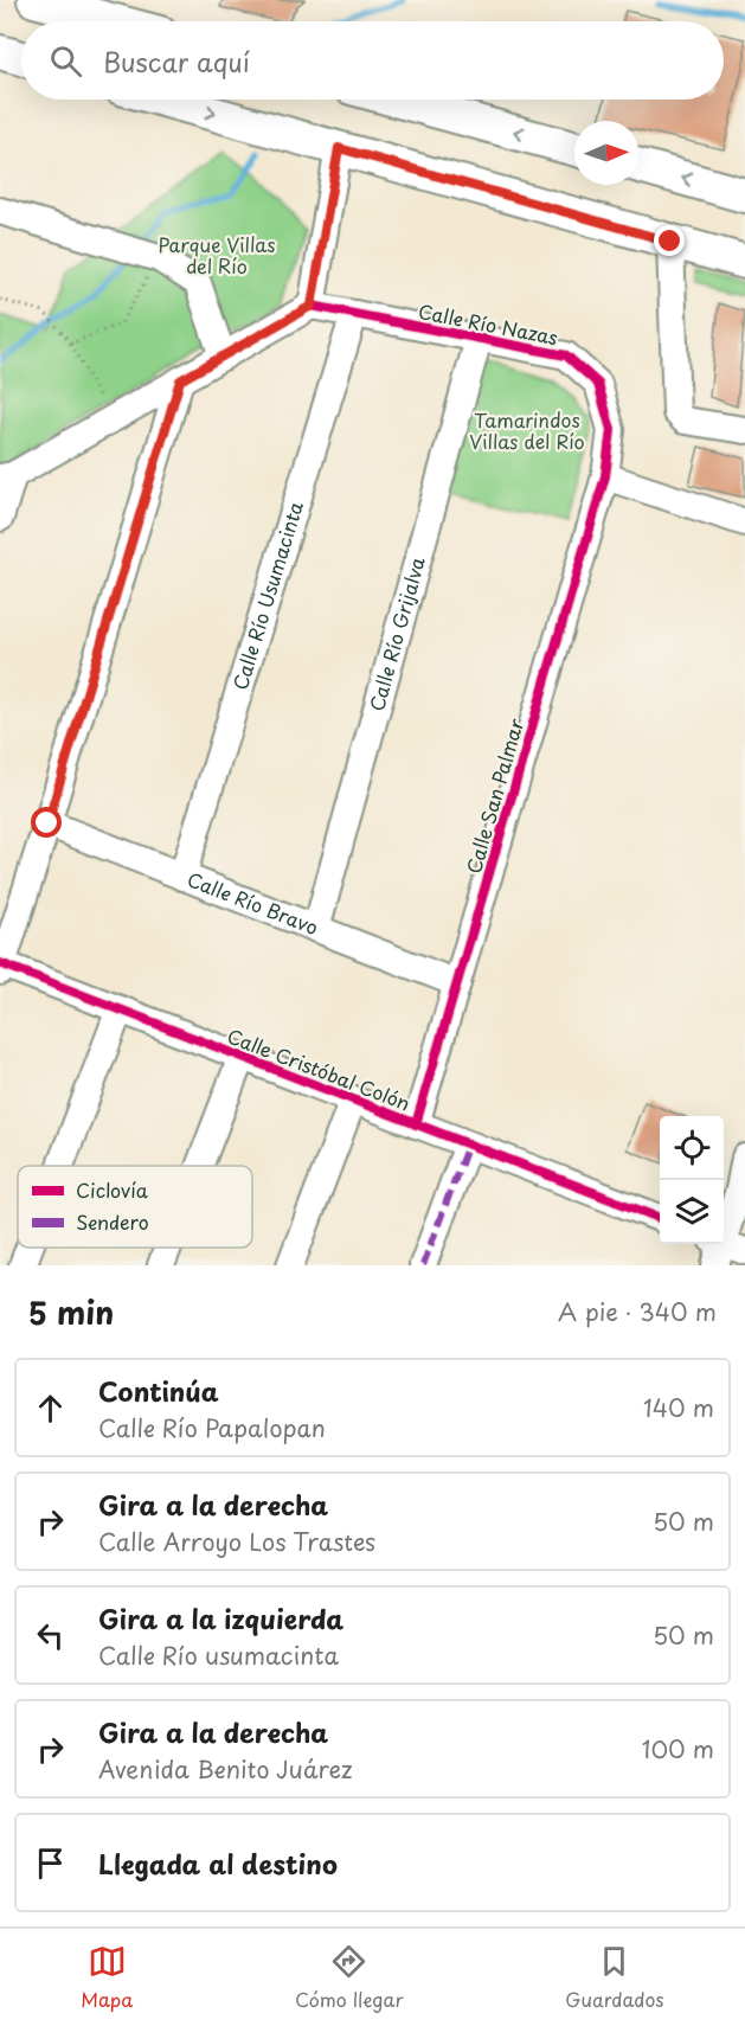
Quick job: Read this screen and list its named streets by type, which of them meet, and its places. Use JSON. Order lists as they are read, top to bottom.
{
  "streets": {
    "street": [
      "Calle Río Nazas",
      "Calle Río Usumacinta",
      "Calle Río Grijalva",
      "Calle San Palmar",
      "Calle Río Bravo",
      "Calle Cristóbal Colón"
    ]
  },
  "crossings": [
    ["Calle Río Nazas", "Calle Río Usumacinta"],
    ["Calle Río Nazas", "Calle Río Grijalva"],
    ["Calle Río Nazas", "Calle San Palmar"],
    ["Calle Río Usumacinta", "Calle Río Bravo"],
    ["Calle Río Grijalva", "Calle Río Bravo"],
    ["Calle San Palmar", "Calle Río Bravo"],
    ["Calle San Palmar", "Calle Cristóbal Colón"]
  ],
  "parks": ["Parque Villas del Río", "Tamarindos Villas del Río"],
  "legend": ["Ciclovía", "Sendero"],
  "north": "right",
  "page": {
    "search": "Buscar aquí",
    "heading": ["5 min", "A pie · 340 m"],
    "list": [
      ["Continúa", "Calle Río Papalopan", "140 m"],
      ["Gira a la derecha", "Calle Arroyo Los Trastes", "50 m"],
      ["Gira a la izquierda", "Calle Río usumacinta", "50 m"],
      ["Gira a la derecha", "Avenida Benito Juárez", "100 m"],
      "Llegada al destino"
    ],
    "nav": ["Mapa", "Cómo llegar", "Guardados"]
  }
}
